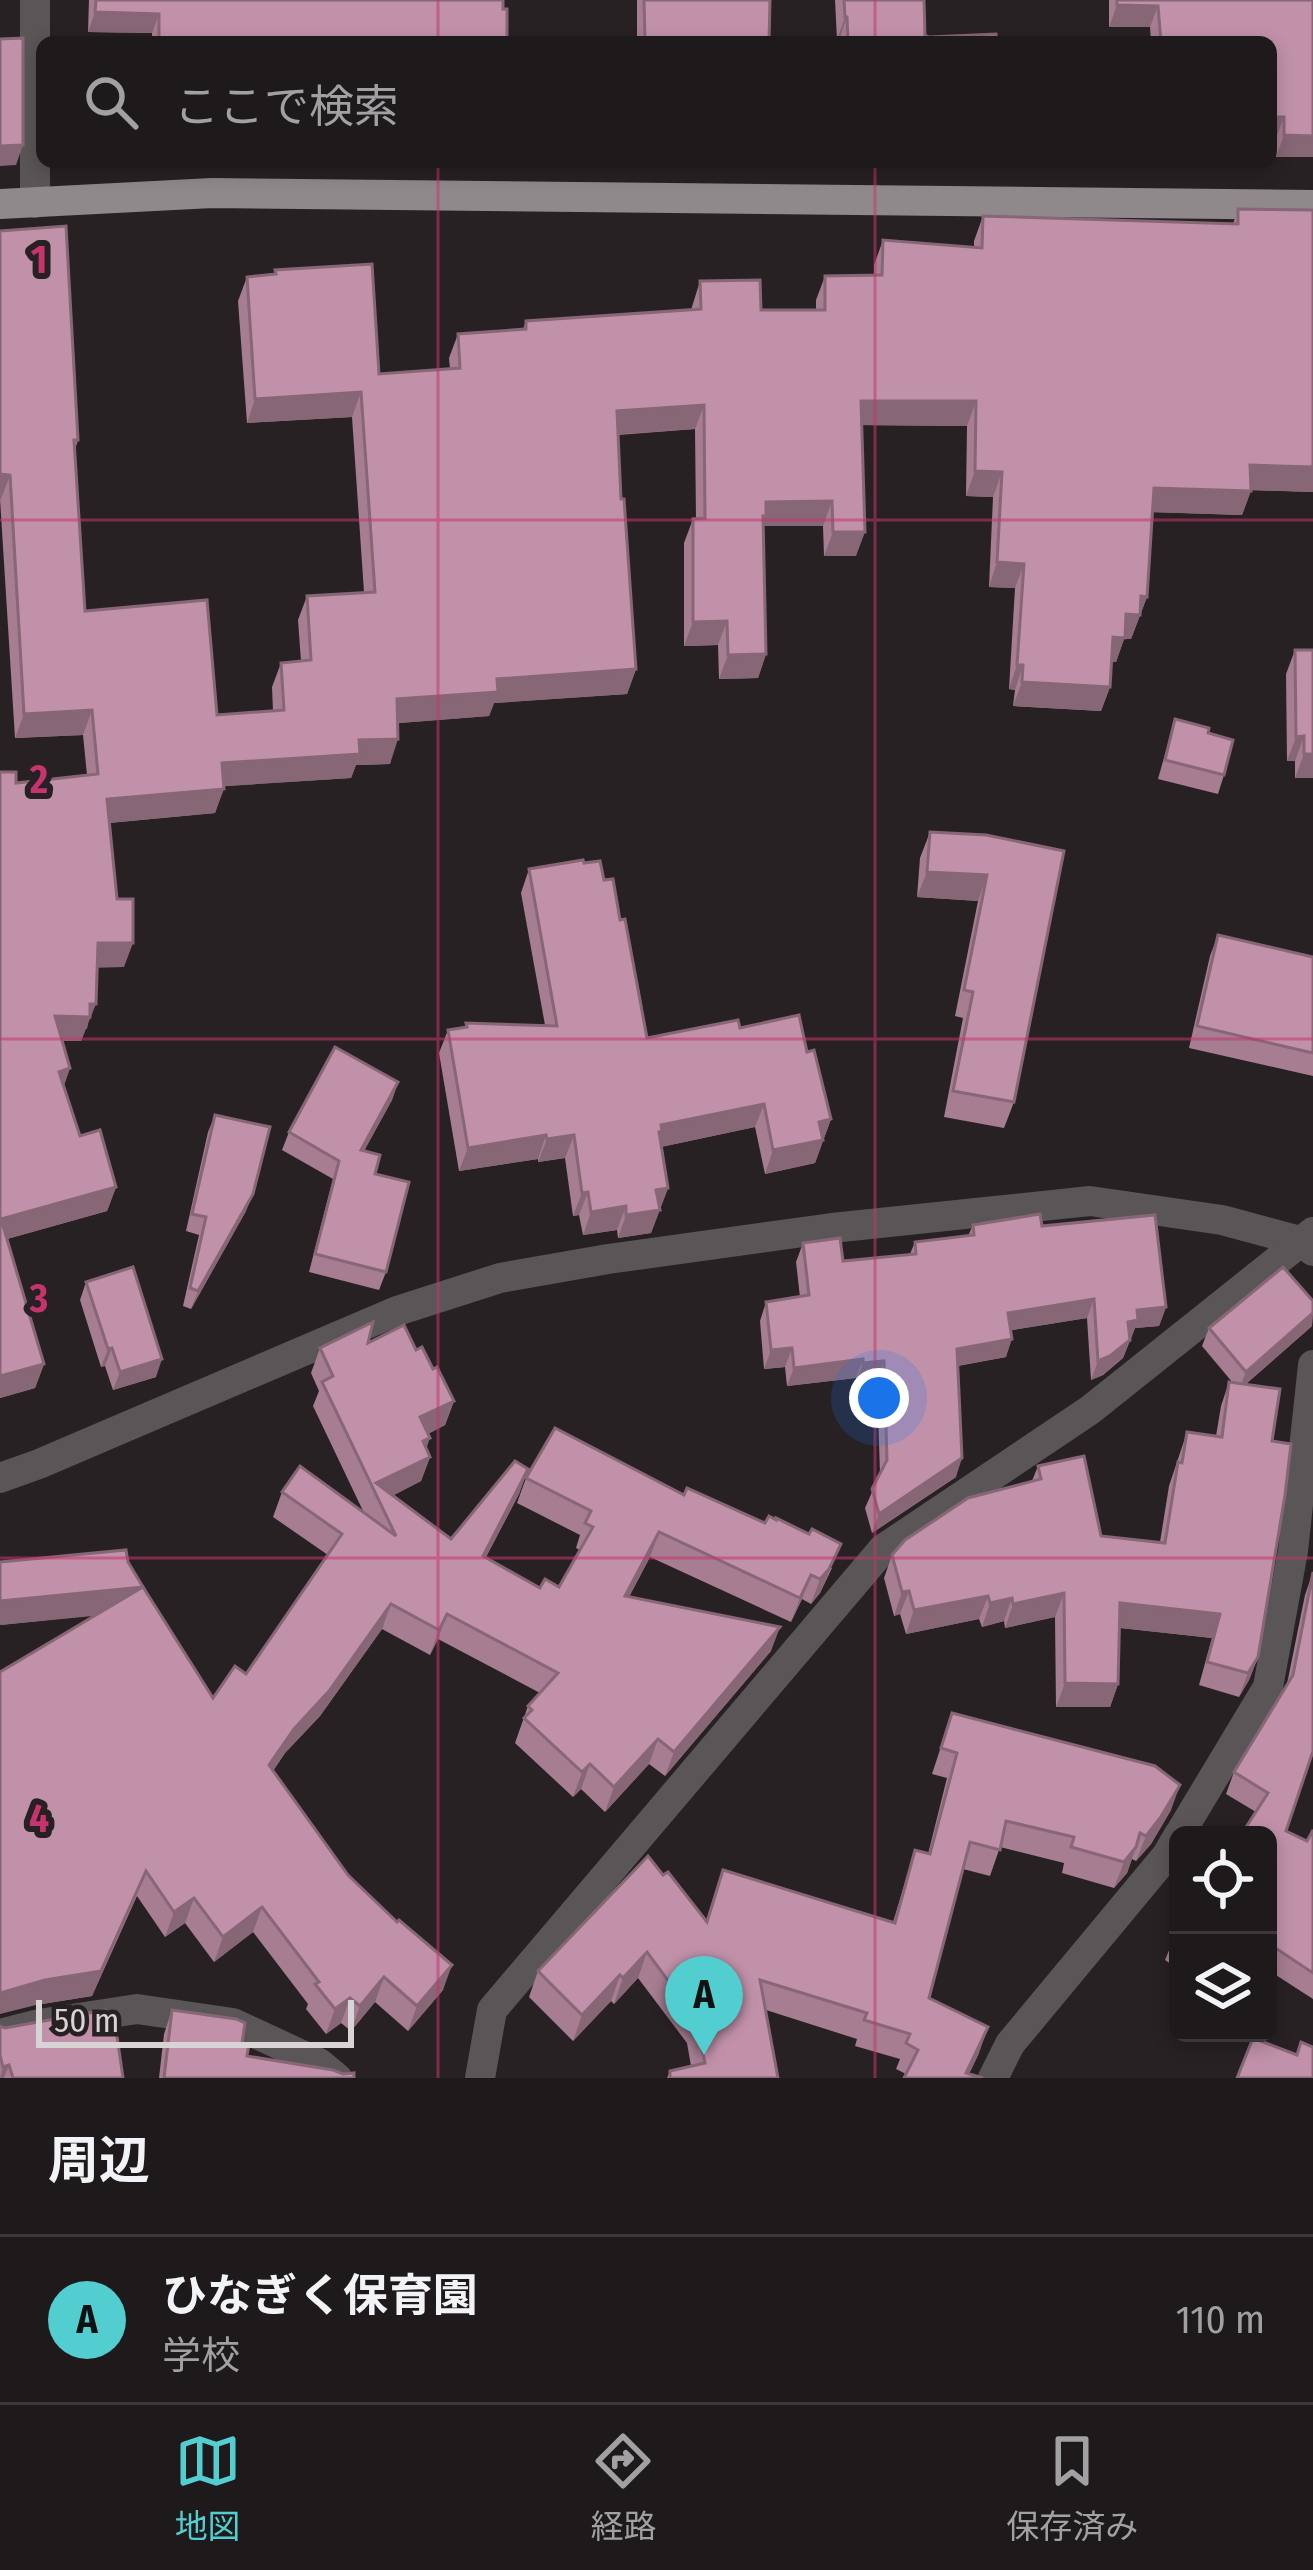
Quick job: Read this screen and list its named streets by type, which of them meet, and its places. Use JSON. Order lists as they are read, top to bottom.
{
  "scale_bar": "50 m",
  "page": {
    "search": "ここで検索",
    "pins": "A",
    "scale": "50 m",
    "heading": "周辺",
    "list": [
      {
        "mark": "A",
        "name": "ひなぎく保育園",
        "note": "学校",
        "value": "110 m"
      }
    ],
    "nav": ["地図", "経路", "保存済み"]
  },
  "grid": {
    "rows": [
      "1",
      "2",
      "3",
      "4"
    ]
  }
}
